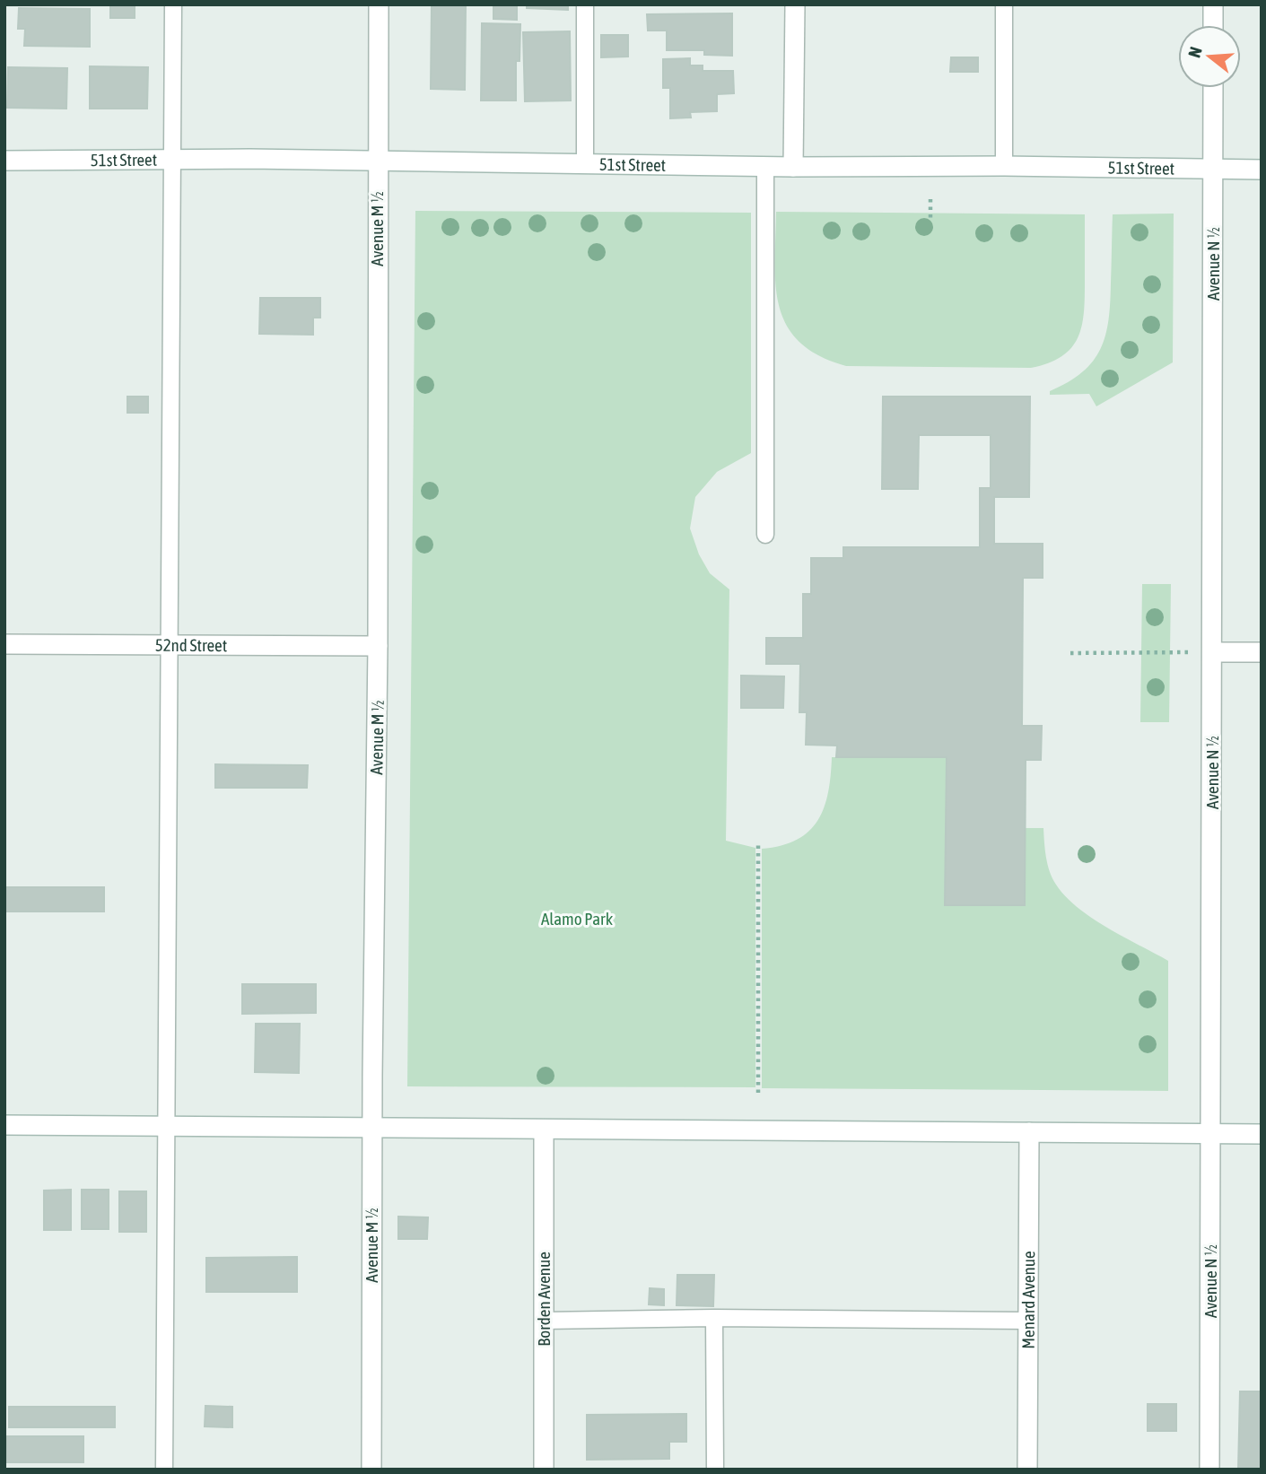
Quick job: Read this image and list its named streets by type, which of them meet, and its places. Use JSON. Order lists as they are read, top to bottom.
{
  "streets": {
    "street": [
      "51st Street",
      "Avenue M ½",
      "Avenue N ½",
      "52nd Street",
      "Borden Avenue",
      "Menard Avenue"
    ]
  },
  "crossings": [
    ["51st Street", "Avenue M ½"],
    ["51st Street", "Avenue N ½"],
    ["Avenue M ½", "52nd Street"]
  ],
  "parks": ["Alamo Park"],
  "north": "left"
}
